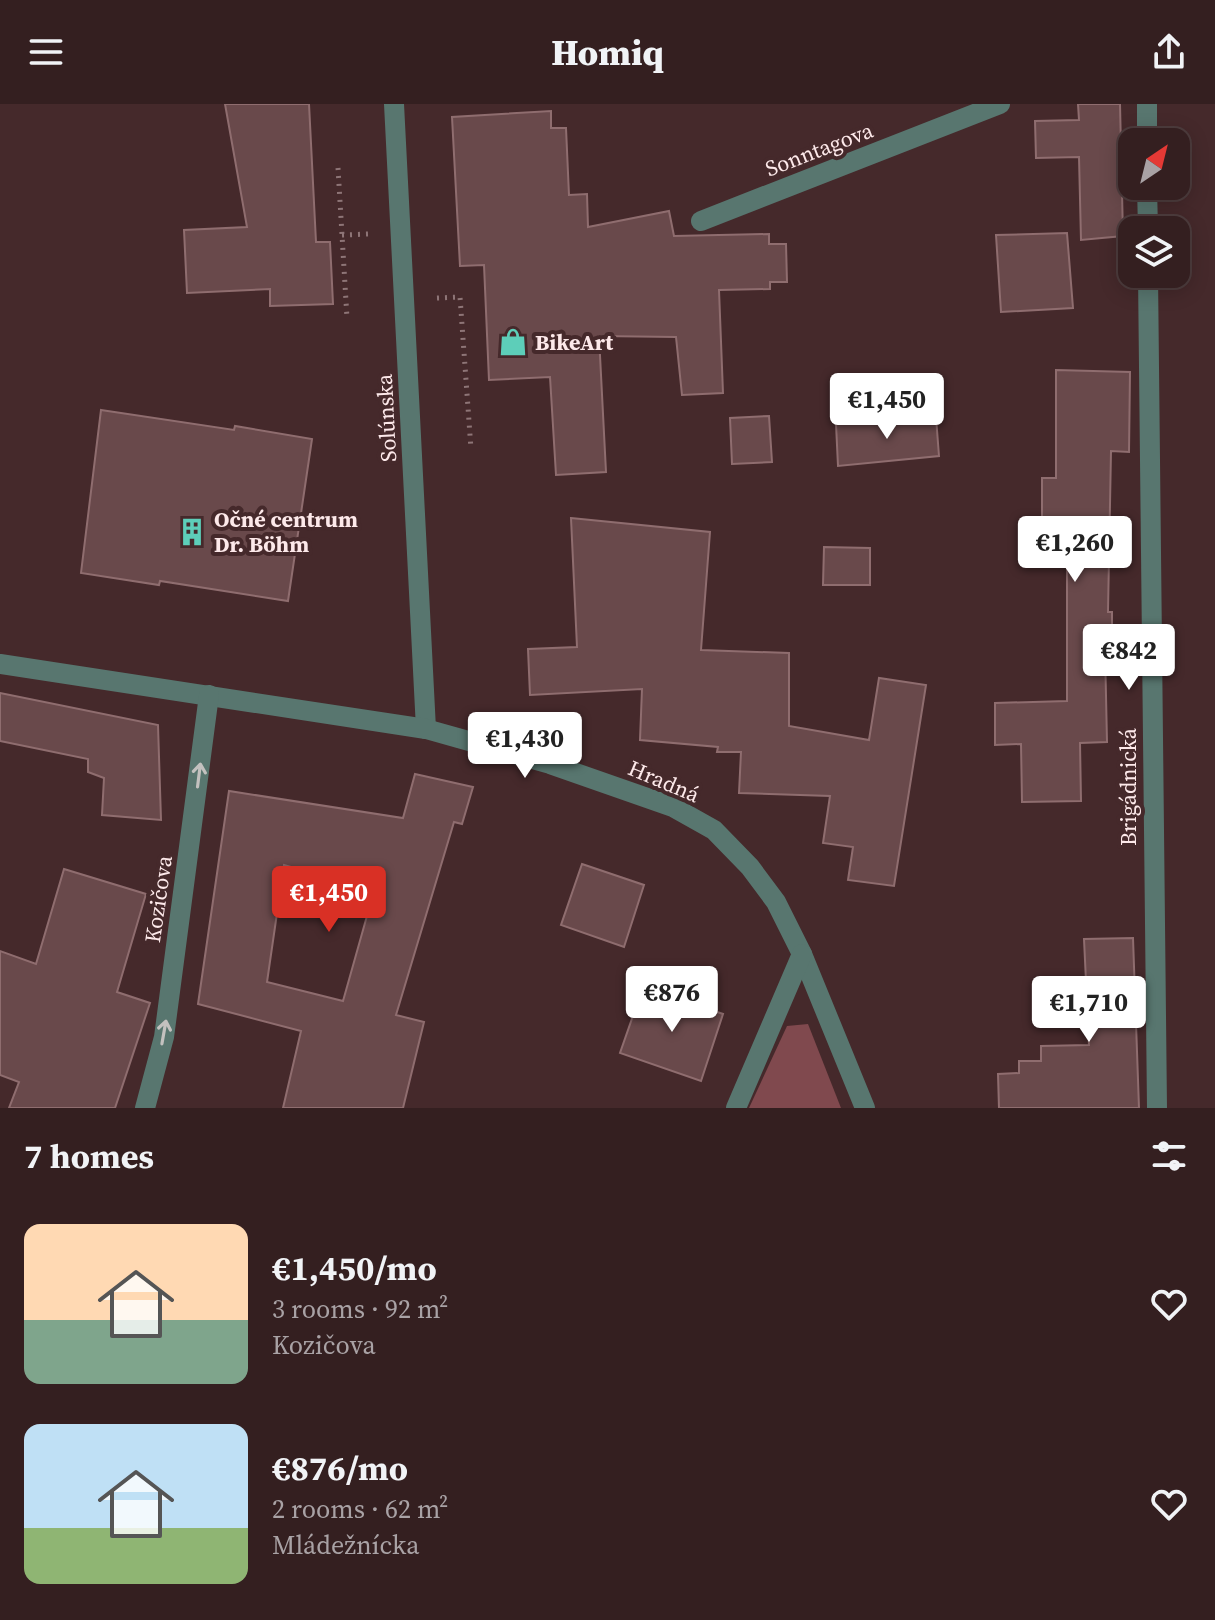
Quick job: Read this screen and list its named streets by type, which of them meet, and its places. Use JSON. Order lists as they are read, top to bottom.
{
  "streets": {
    "street": [
      "Sonntagova",
      "Solúnska",
      "Hradná",
      "Brigádnická",
      "Kozičova"
    ]
  },
  "crossings": [
    ["Solúnska", "Hradná"],
    ["Hradná", "Kozičova"]
  ],
  "one_way": ["Kozičova"],
  "places": {
    "shop": ["BikeArt"],
    "building": ["Očné centrum Dr. Böhm"]
  },
  "north": "top right",
  "page": {
    "header": "Homiq",
    "price": [
      "€1,450",
      "€1,260",
      "€842",
      "€1,430",
      "€1,450",
      "€876",
      "€1,710"
    ],
    "heading": "7 homes",
    "list": [
      {
        "name": "€1,450/mo",
        "note": "3 rooms · 92 m² · Kozičova"
      },
      {
        "name": "€876/mo",
        "note": "2 rooms · 62 m² · Mládežnícka"
      }
    ]
  }
}
